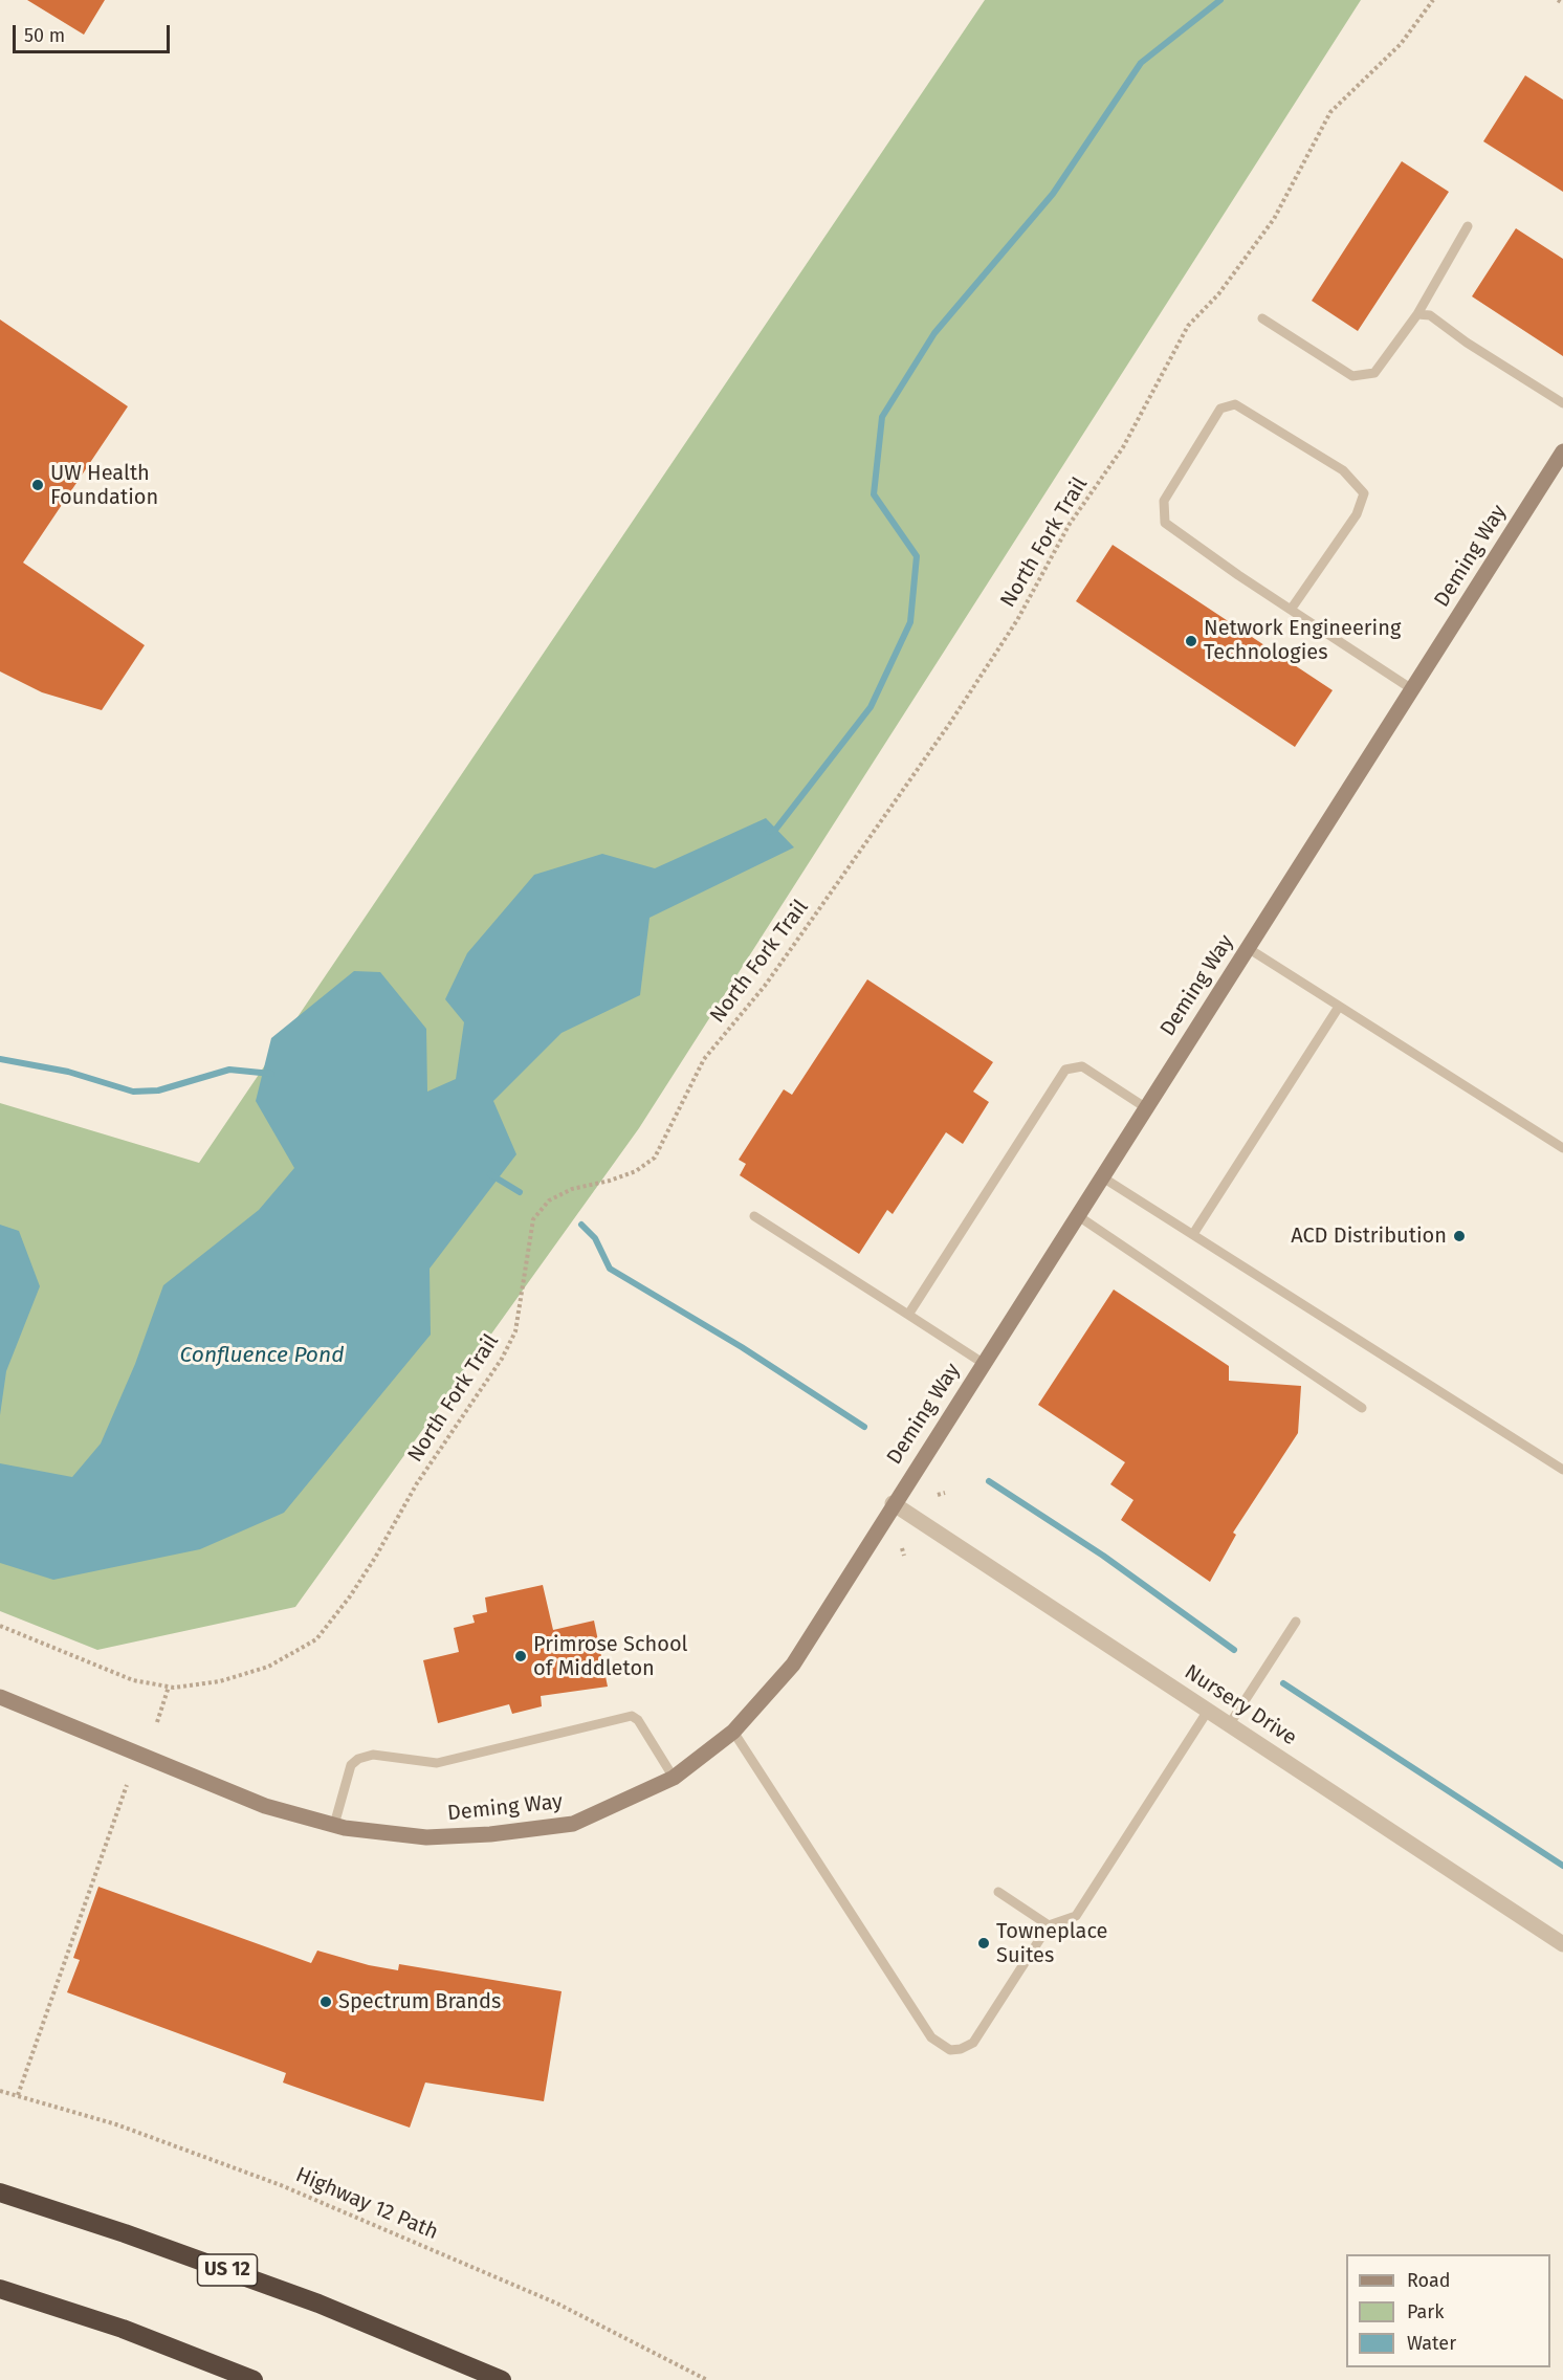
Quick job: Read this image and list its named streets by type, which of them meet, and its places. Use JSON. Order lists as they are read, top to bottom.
{
  "streets": {
    "highway": ["US 12"],
    "street": ["Deming Way", "Nursery Drive"],
    "path": ["North Fork Trail", "Highway 12 Path"]
  },
  "crossings": [
    ["Deming Way", "Nursery Drive"]
  ],
  "water": ["Confluence Pond"],
  "places": [
    "UW Health Foundation",
    "Network Engineering Technologies",
    "ACD Distribution",
    "Primrose School of Middleton",
    "Towneplace Suites",
    "Spectrum Brands"
  ],
  "legend": ["Road", "Park", "Water"],
  "scale_bar": "50 m"
}
